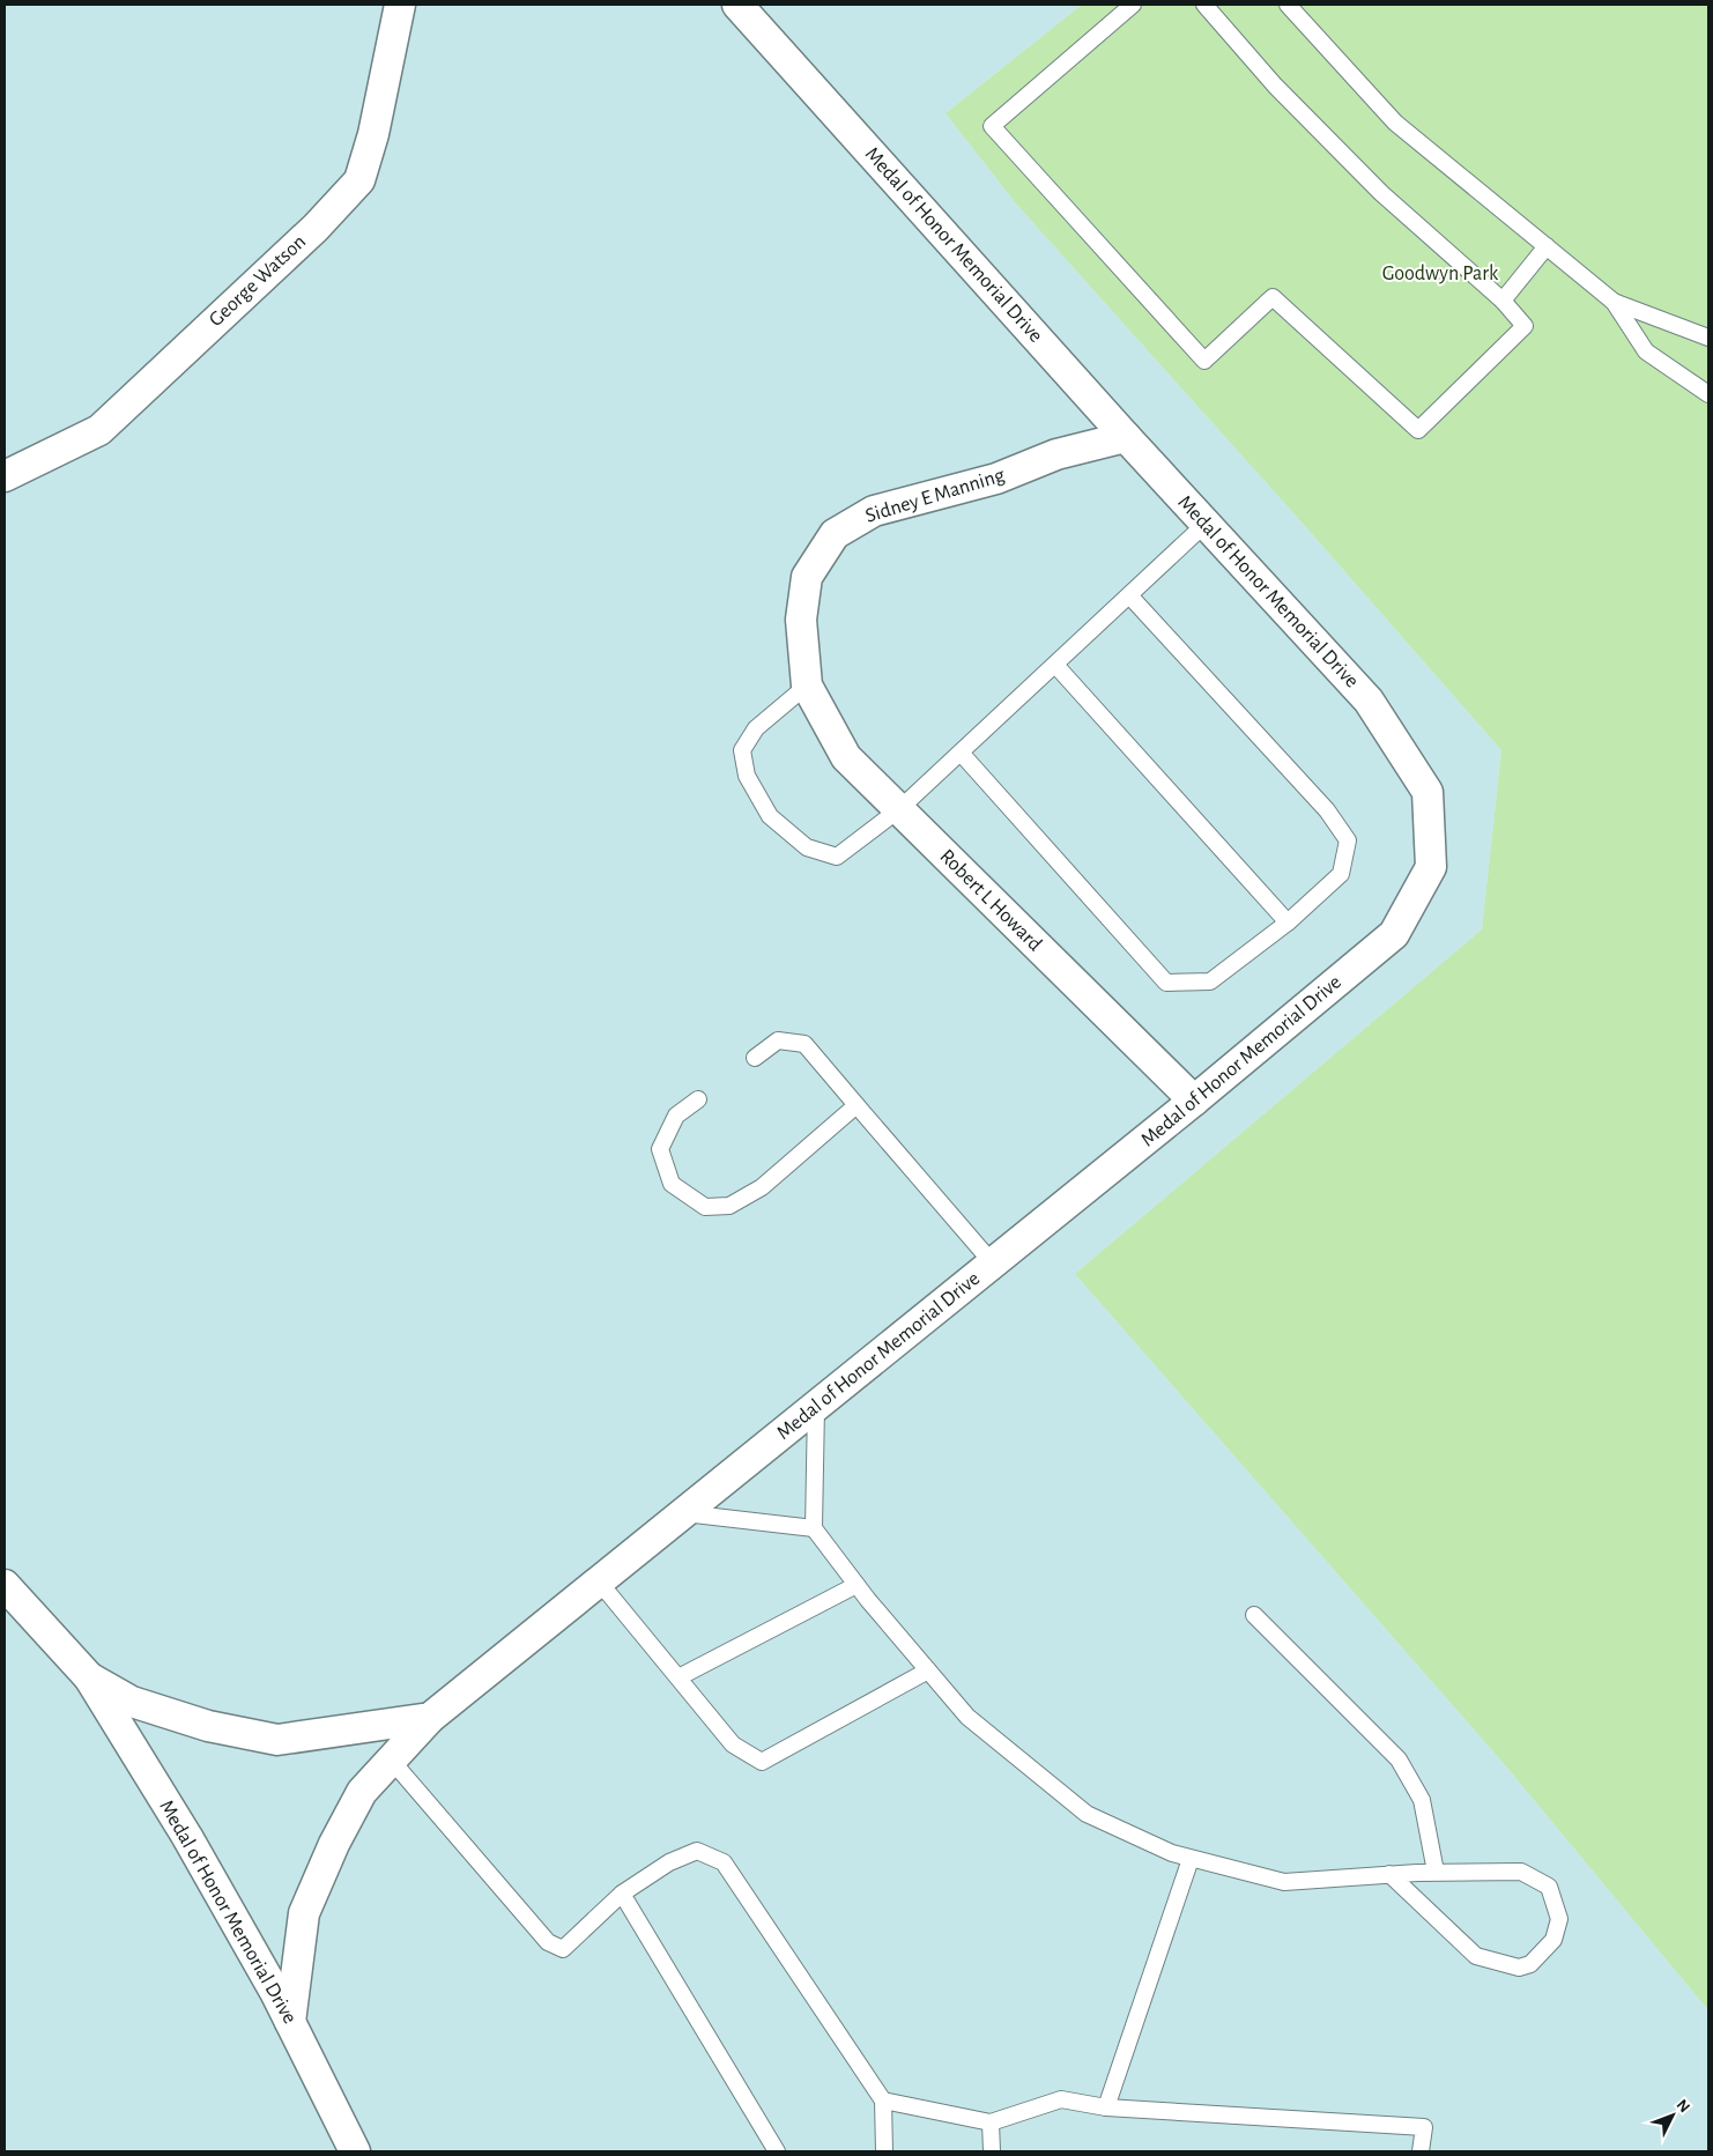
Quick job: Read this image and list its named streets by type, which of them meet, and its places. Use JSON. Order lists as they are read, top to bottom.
{
  "streets": {
    "street": [
      "Medal of Honor Memorial Drive",
      "George Watson",
      "Sidney E Manning",
      "Robert L Howard"
    ]
  },
  "crossings": [
    ["Medal of Honor Memorial Drive", "Sidney E Manning"],
    ["Medal of Honor Memorial Drive", "Robert L Howard"],
    ["Sidney E Manning", "Robert L Howard"]
  ],
  "parks": ["Goodwyn Park"],
  "north": "top right"
}
